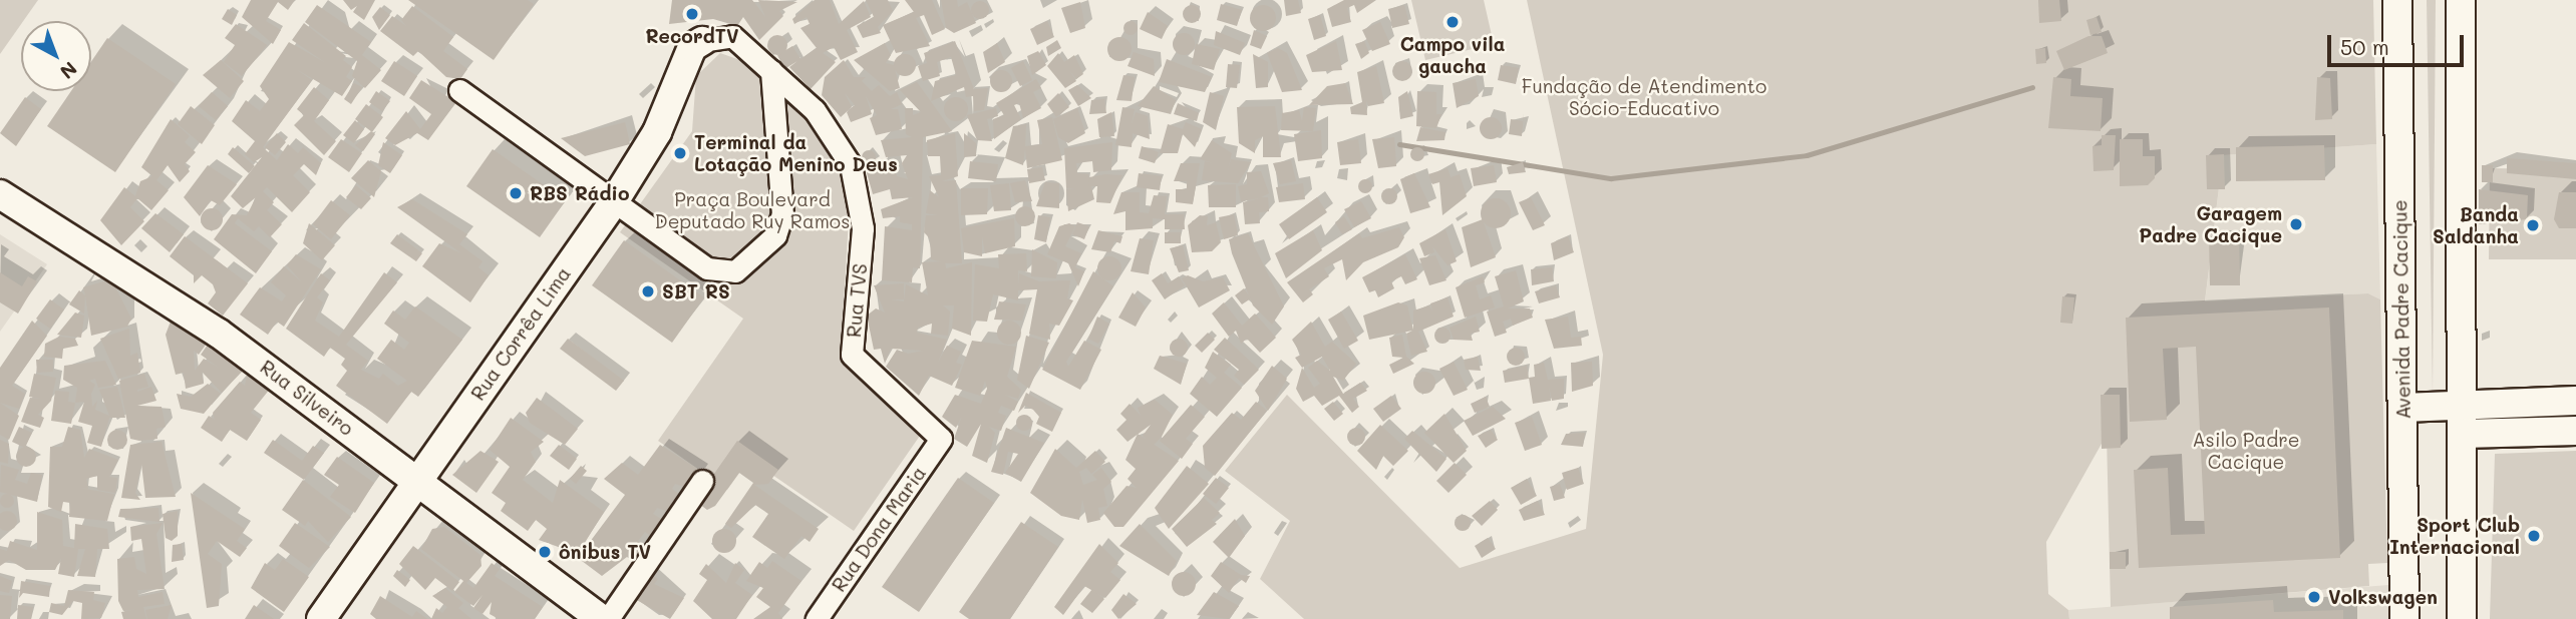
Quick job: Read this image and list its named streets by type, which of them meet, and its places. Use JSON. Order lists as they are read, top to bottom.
{
  "streets": {
    "street": [
      "Rua TVS",
      "Avenida Padre Cacique",
      "Rua Corrêa Lima",
      "Rua Silveiro",
      "Rua Dona Maria"
    ]
  },
  "crossings": [
    ["Rua TVS", "Rua Dona Maria"],
    ["Rua Corrêa Lima", "Rua Silveiro"]
  ],
  "parks": ["Fundação de Atendimento Sócio-Educativo", "Praça Boulevard Deputado Ruy Ramos", "Asilo Padre Cacique"],
  "places": [
    "RecordTV",
    "Campo vila gaucha",
    "Terminal da Lotação Menino Deus",
    "RBS Rádio",
    "Garagem Padre Cacique",
    "Banda Saldanha",
    "SBT RS",
    "Sport Club Internacional",
    "ônibus TV",
    "Volkswagen"
  ],
  "scale_bar": "50 m",
  "north": "bottom right"
}
